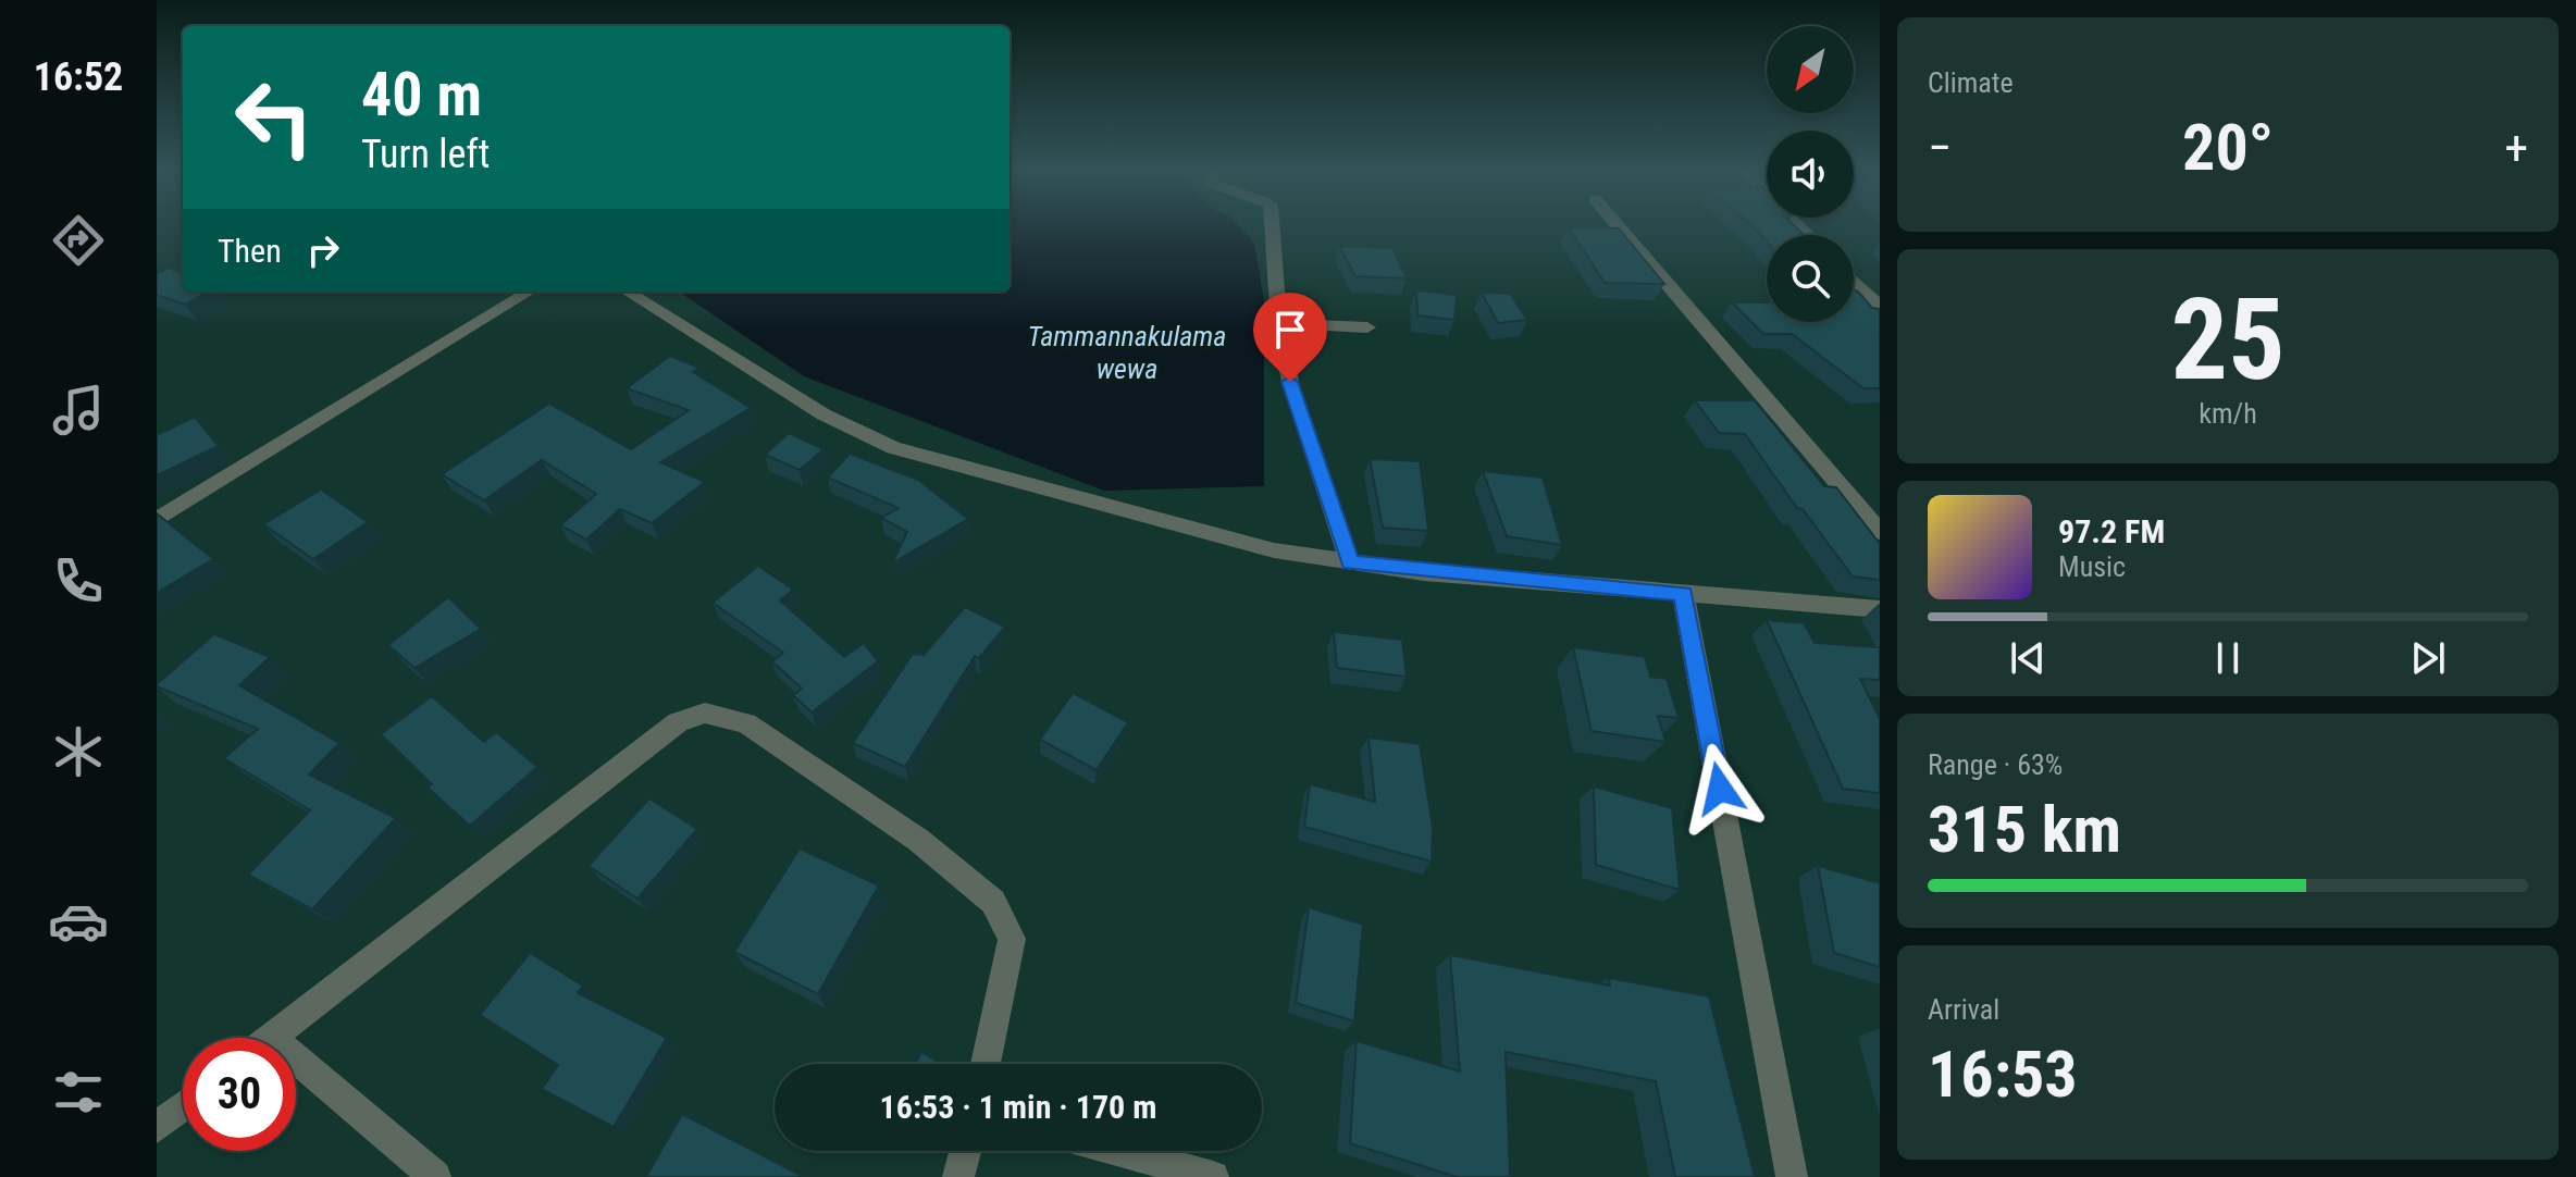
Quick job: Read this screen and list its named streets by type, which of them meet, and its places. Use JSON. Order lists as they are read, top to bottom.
{
  "water": ["Tammannakulama wewa"],
  "north": "bottom left",
  "page": {
    "tabs": "16:52",
    "tile": [
      "Climate",
      ["25", "km/h"],
      ["Range · 63%", "315 km"],
      ["Arrival", "16:53"]
    ],
    "turn": ["40 m", "Turn left"],
    "heat": ["−", "20°", "+"],
    "then": "Then",
    "song": ["97.2 FM", "Music"],
    "limit": "30",
    "trip": "16:53 · 1 min · 170 m"
  }
}
